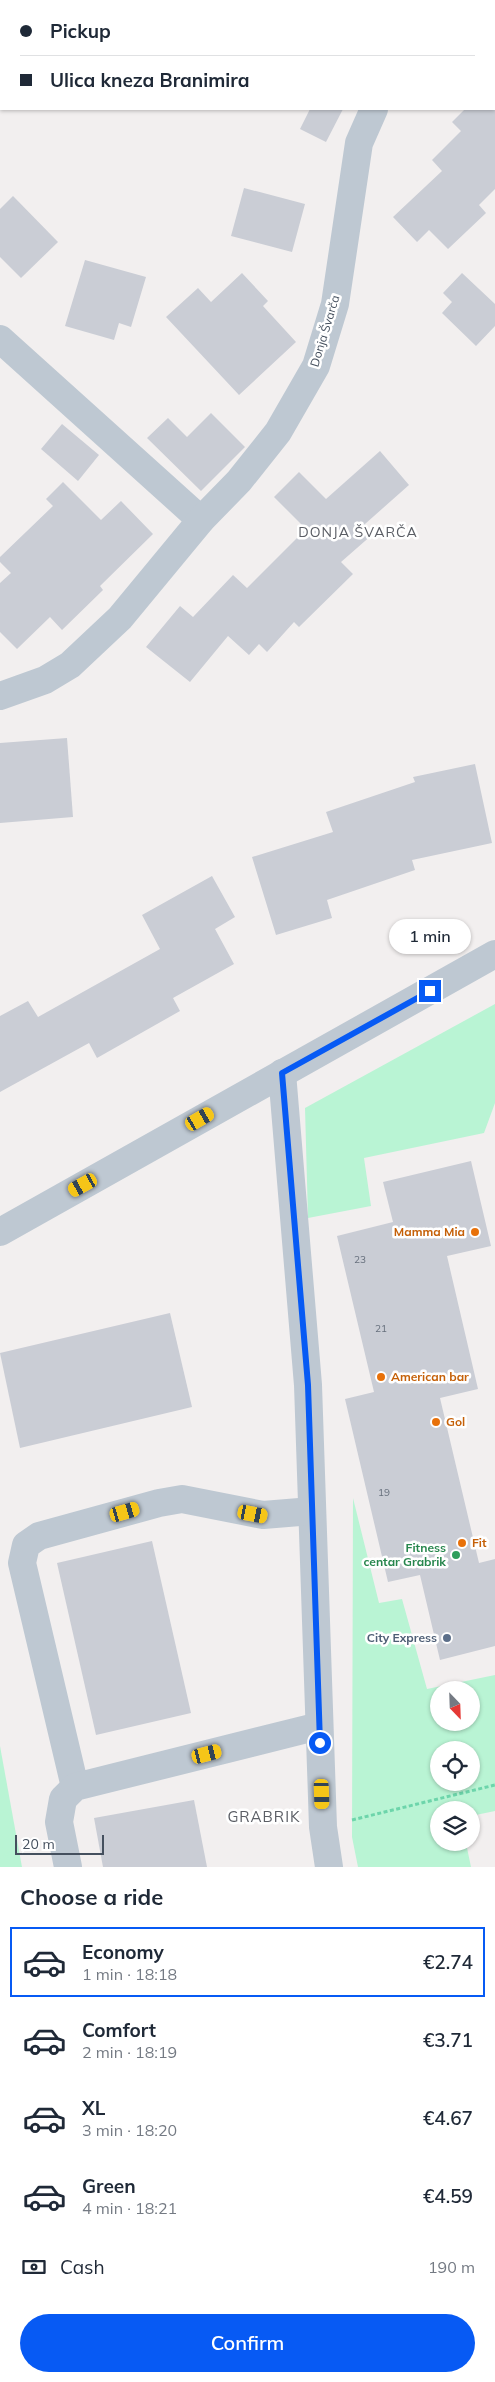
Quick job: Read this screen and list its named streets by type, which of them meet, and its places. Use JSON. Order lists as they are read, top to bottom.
{
  "streets": {
    "street": ["Donja Švarča"]
  },
  "districts": ["DONJA ŠVARČA", "GRABRIK"],
  "places": [
    "Mamma Mia",
    "American bar",
    "Gol",
    "Fit",
    "Fitness centar Grabrik",
    "City Express"
  ],
  "house_numbers": ["23", "21", "19"],
  "scale_bar": "20 m",
  "north": "bottom right",
  "page": {
    "banner": ["Pickup", "Ulica kneza Branimira"],
    "bubble": "1 min",
    "scale": "20 m",
    "heading": "Choose a ride",
    "list": [
      {
        "name": "Economy",
        "note": "1 min · 18:18",
        "value": "€2.74"
      },
      {
        "name": "Comfort",
        "note": "2 min · 18:19",
        "value": "€3.71"
      },
      {
        "name": "XL",
        "note": "3 min · 18:20",
        "value": "€4.67"
      },
      {
        "name": "Green",
        "note": "4 min · 18:21",
        "value": "€4.59"
      }
    ],
    "pay": ["Cash", "190 m"],
    "buttons": "Confirm"
  }
}
